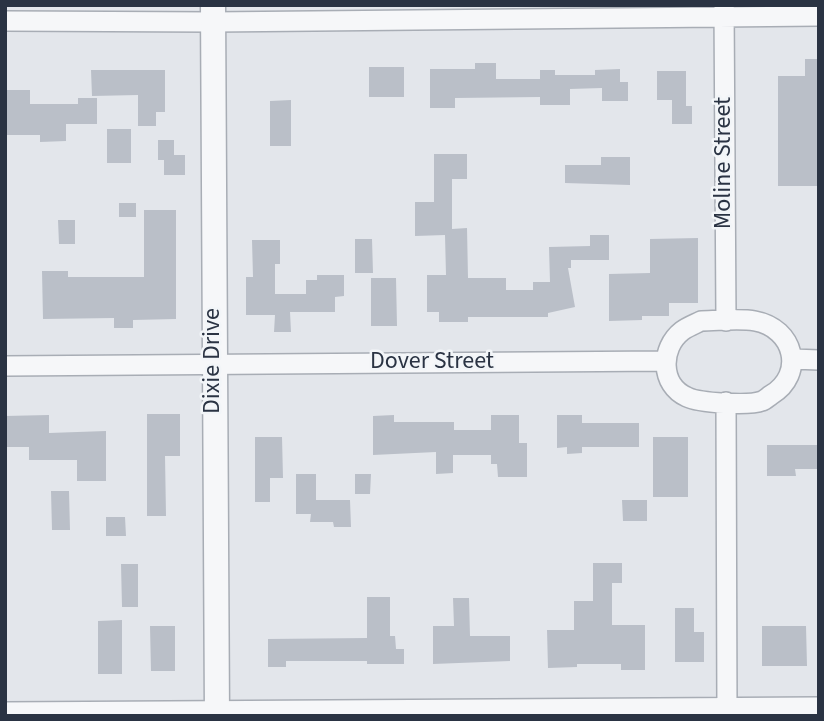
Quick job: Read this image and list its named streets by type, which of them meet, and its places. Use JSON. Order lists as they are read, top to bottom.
{
  "streets": {
    "street": ["Moline Street", "Dixie Drive", "Dover Street"]
  },
  "crossings": [
    ["Moline Street", "Dover Street"],
    ["Dixie Drive", "Dover Street"]
  ]
}
